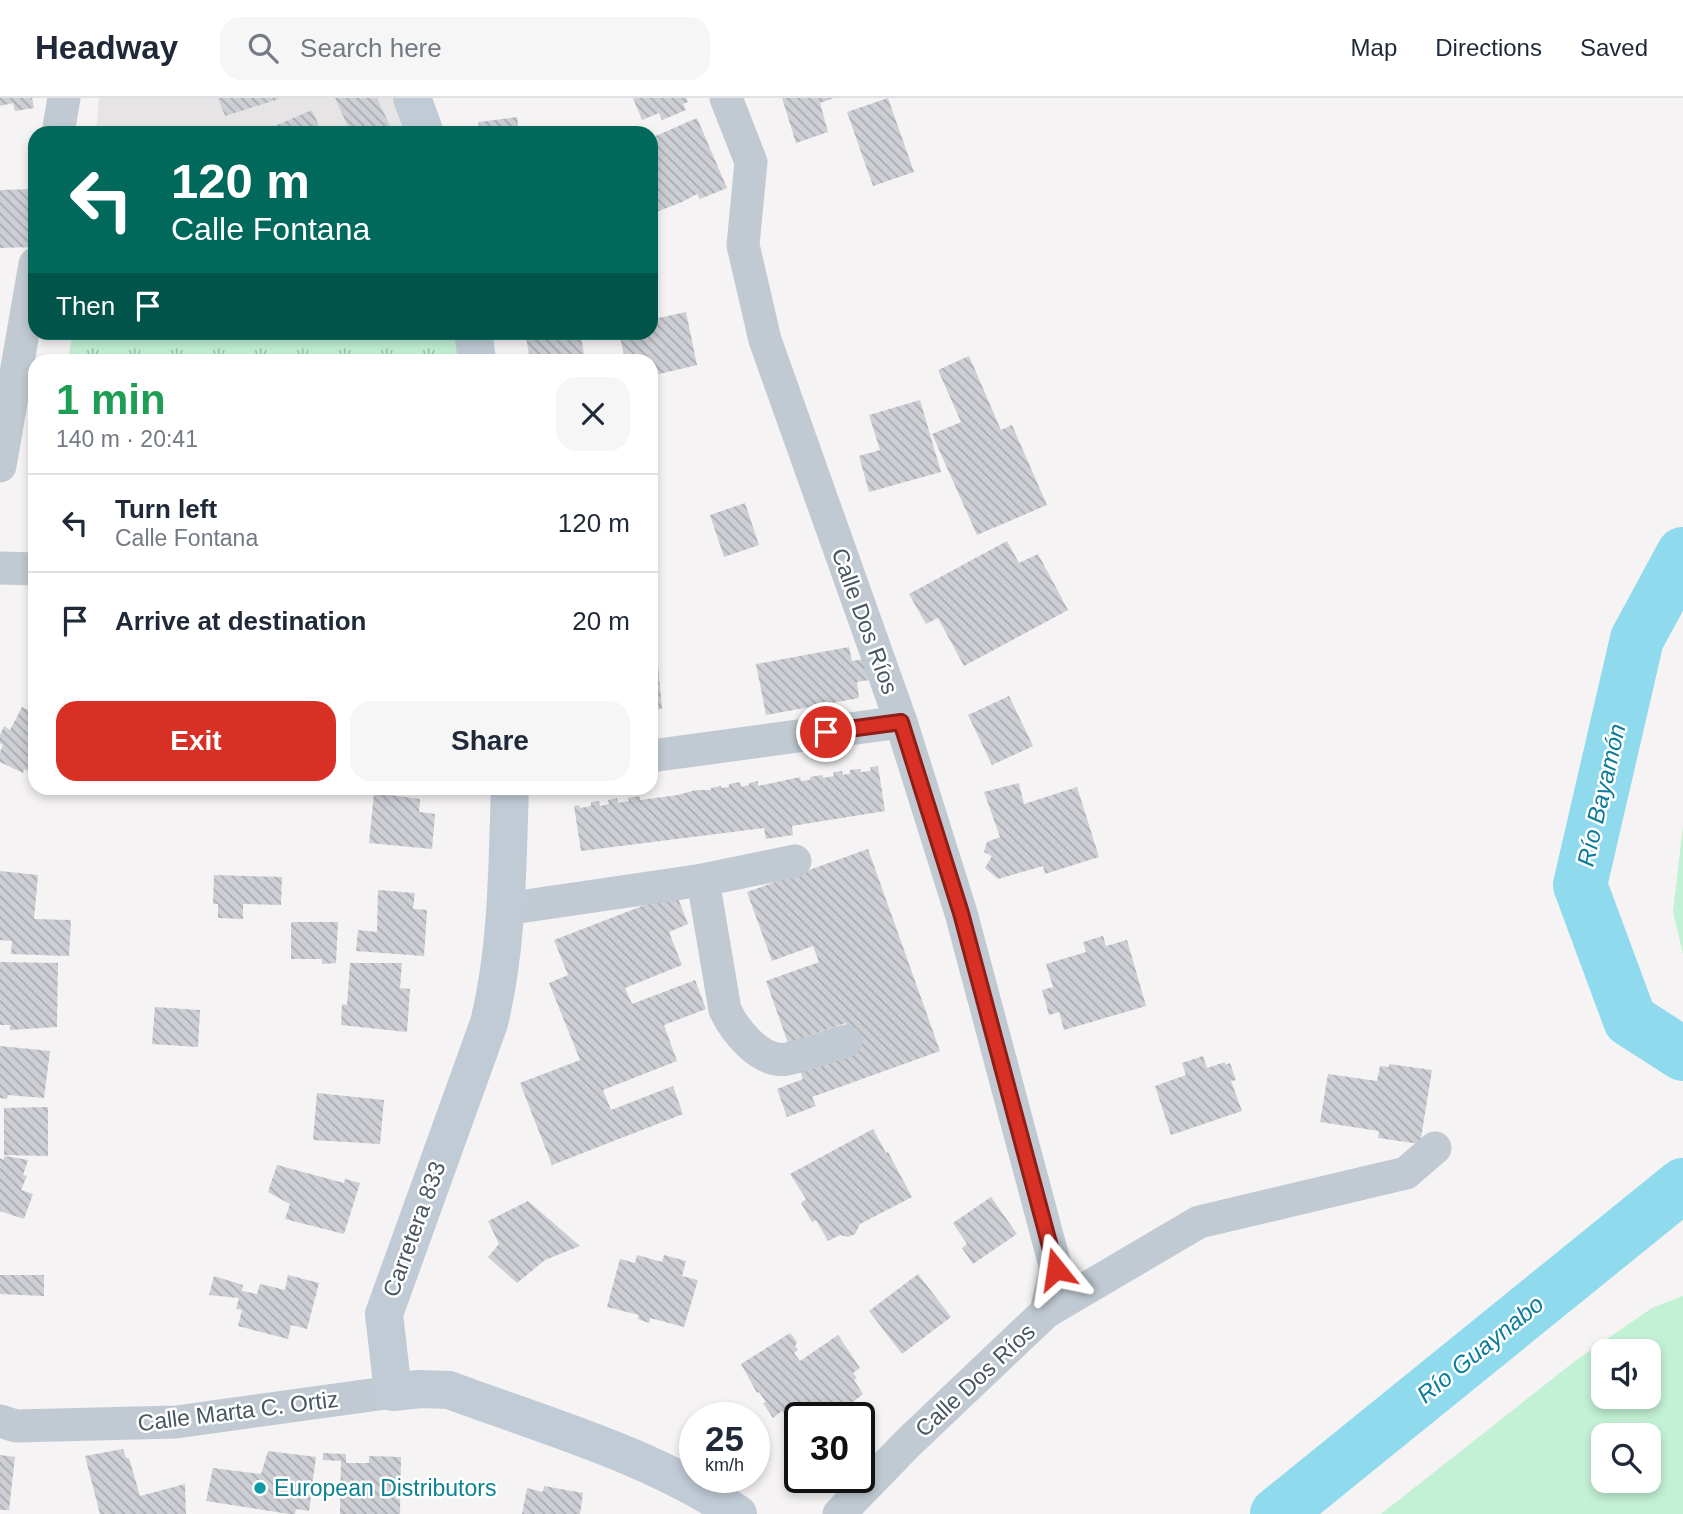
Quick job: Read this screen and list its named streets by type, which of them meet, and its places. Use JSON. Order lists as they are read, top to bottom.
{
  "streets": {
    "street": ["Calle Dos Ríos", "Carretera 833", "Calle Marta C. Ortiz"]
  },
  "crossings": [
    ["Carretera 833", "Calle Marta C. Ortiz"]
  ],
  "water": ["Río Bayamón", "Río Guaynabo"],
  "places": ["European Distributors"],
  "page": {
    "header": "Headway",
    "search": "Search here",
    "nav": ["Map", "Directions", "Saved"],
    "turn": ["120 m", "Calle Fontana"],
    "then": "Then",
    "heading": ["1 min", "140 m · 20:41"],
    "list": [
      {
        "name": "Turn left",
        "note": "Calle Fontana",
        "value": "120 m"
      },
      {
        "name": "Arrive at destination",
        "value": "20 m"
      }
    ],
    "buttons": ["Exit", "Share"],
    "speed": "25 km/h",
    "limit": "30"
  }
}
